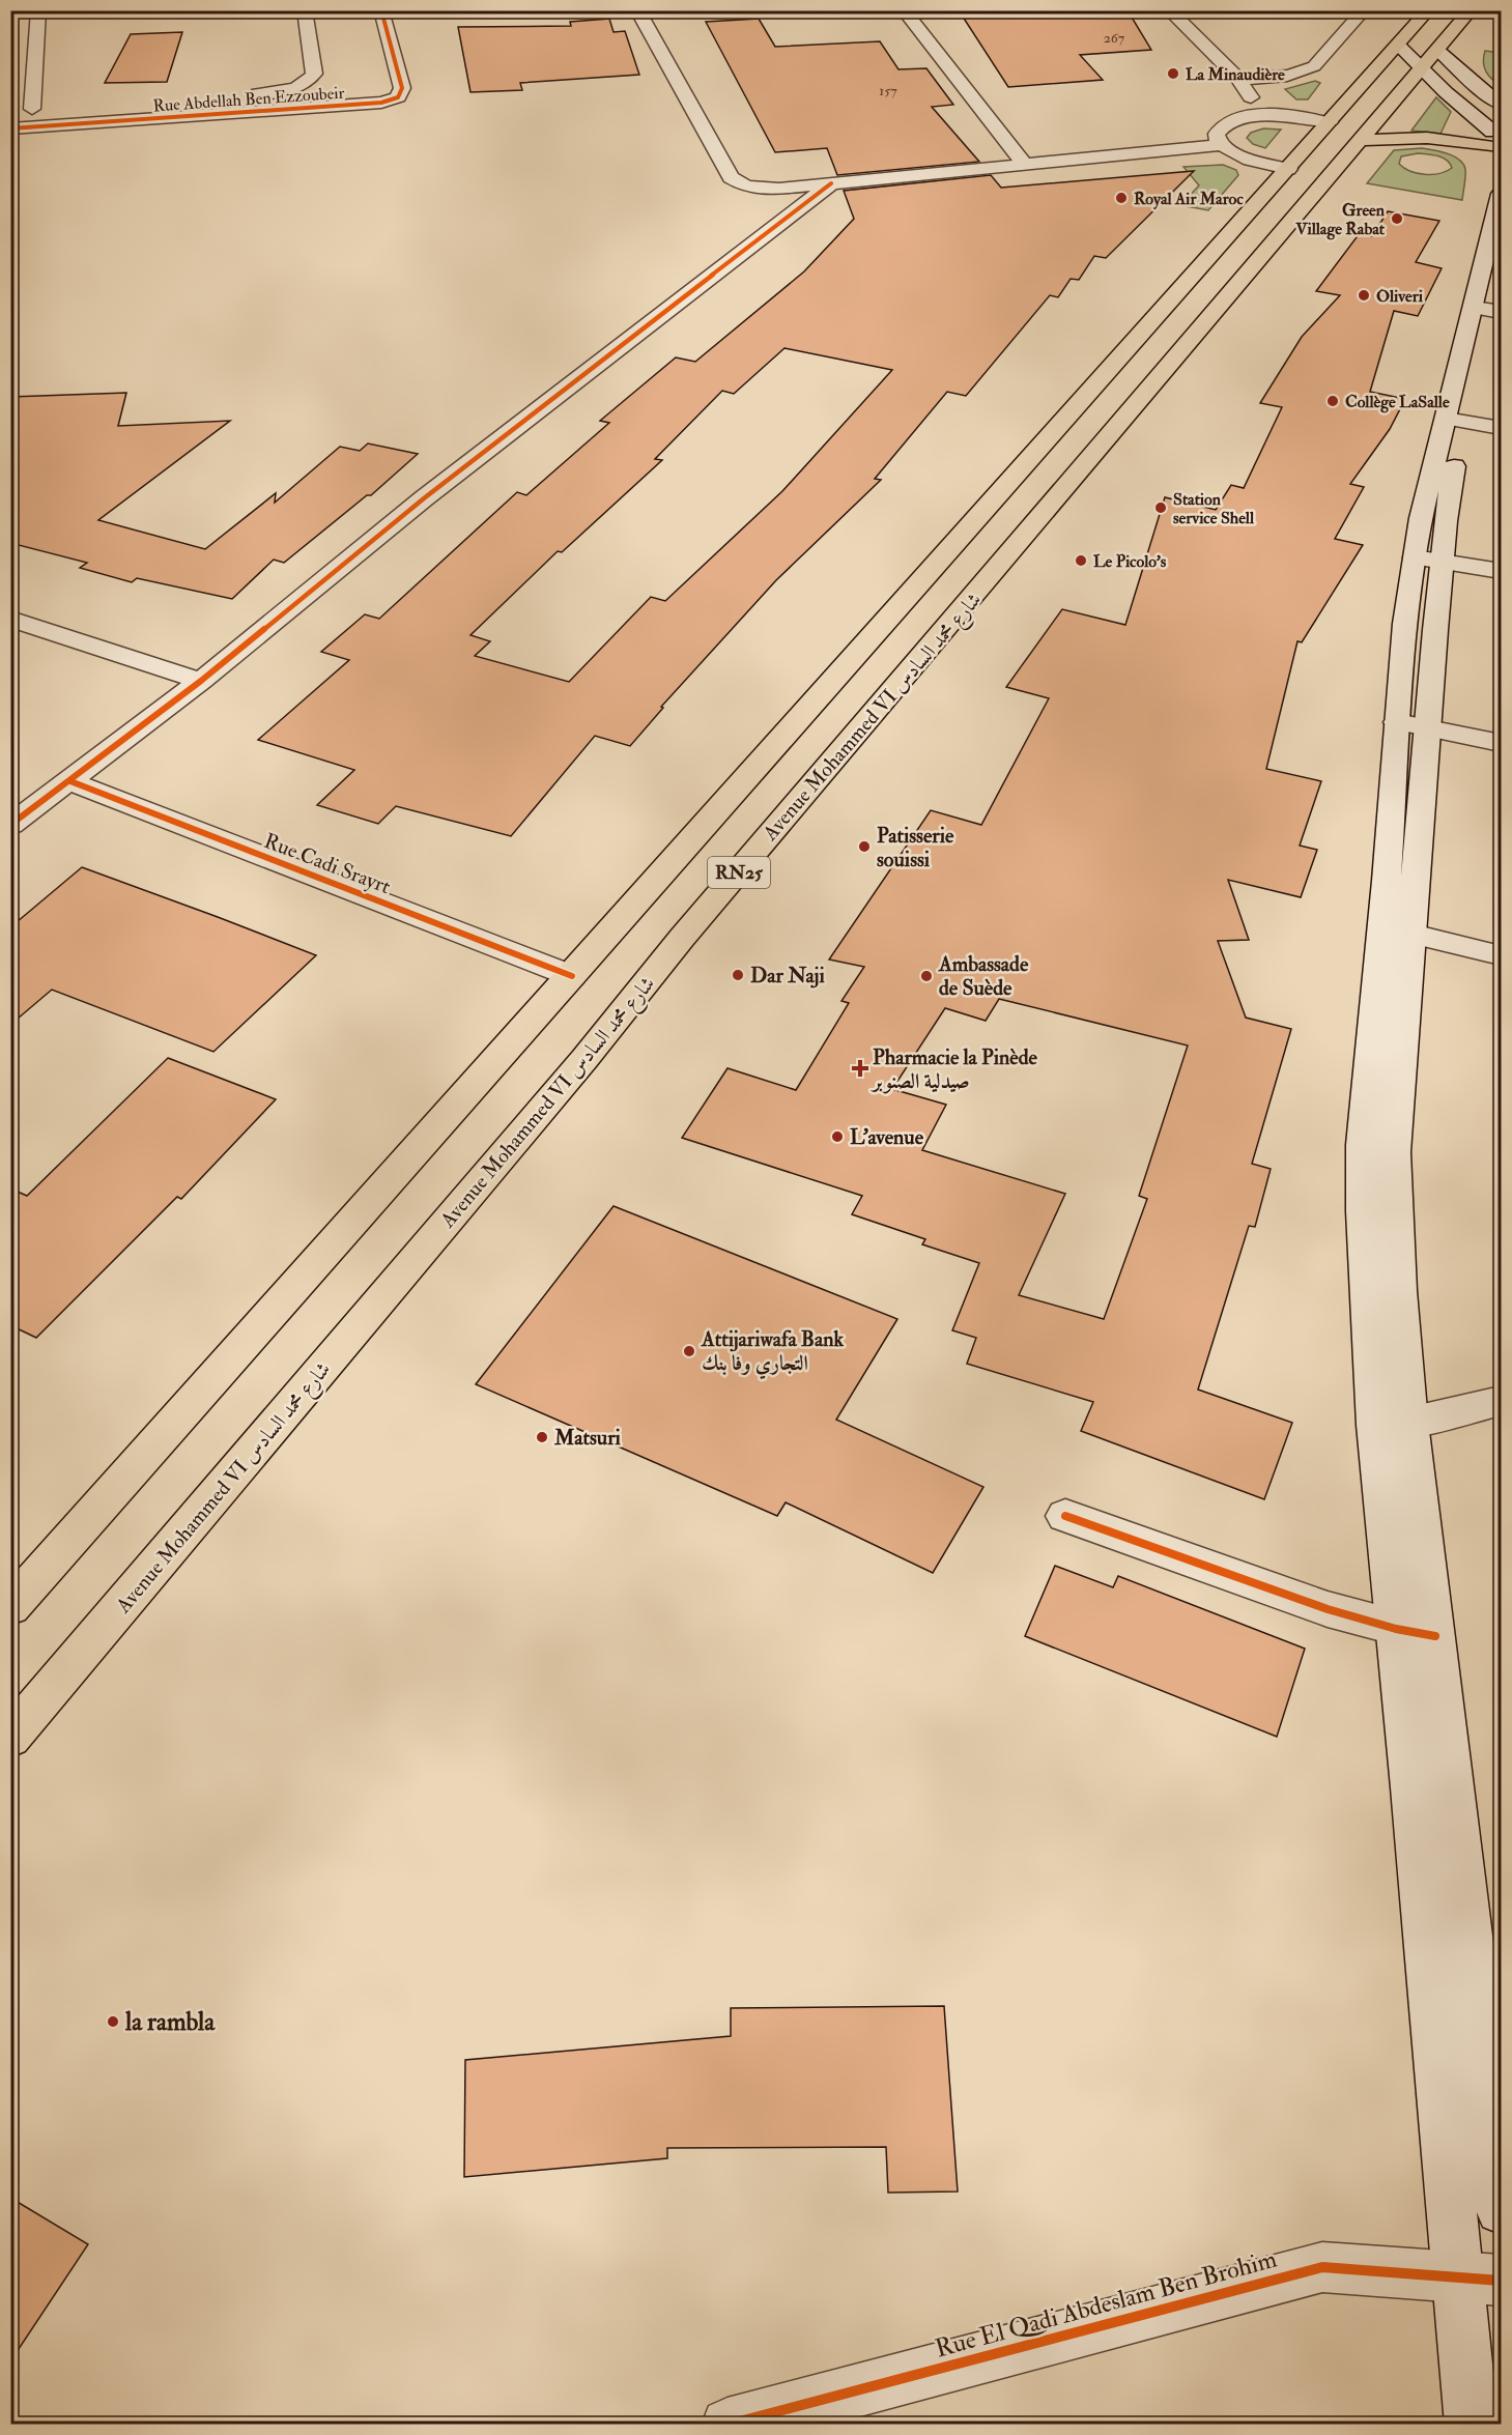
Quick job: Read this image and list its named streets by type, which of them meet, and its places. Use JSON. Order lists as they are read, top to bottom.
{
  "streets": {
    "main road": ["Avenue Mohammed VI شارع محمد السادس", "RN25"],
    "street": ["Rue Abdellah Ben Ezzoubeir", "Rue Cadi Srayrt", "Rue El Qadi Abdeslam Ben Brohim"]
  },
  "crossings": [
    ["Rue Cadi Srayrt", "RN25"]
  ],
  "places": {
    "other": [
      "La Minaudière",
      "Royal Air Maroc",
      "Green Village Rabat",
      "Oliveri",
      "Collège LaSalle",
      "Station service Shell",
      "Le Picolo's",
      "Patisserie souissi",
      "Dar Naji",
      "Ambassade de Suède",
      "L'avenue",
      "Attijariwafa Bank التجاري وفا بنك",
      "Matsuri",
      "la rambla"
    ],
    "health": ["Pharmacie la Pinède صيدلية الصنوبر"]
  },
  "house_numbers": ["267", "157"]
}
